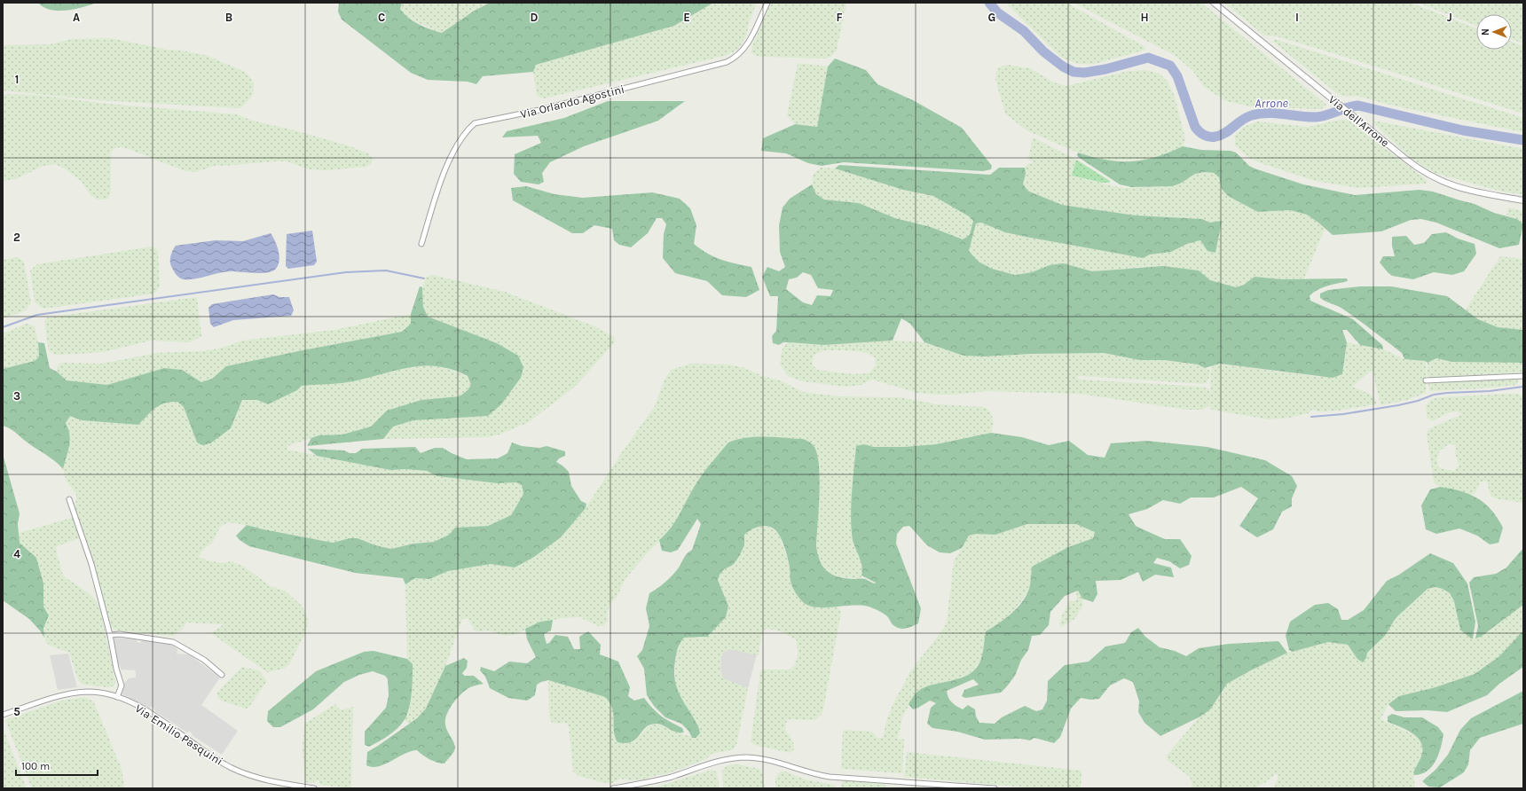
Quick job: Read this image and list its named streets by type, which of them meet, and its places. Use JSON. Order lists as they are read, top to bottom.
{
  "streets": {
    "street": ["Via Orlando Agostini", "Via dell'Arrone", "Via Emilio Pasquini"]
  },
  "water": ["Arrone"],
  "scale_bar": "100 m",
  "north": "left",
  "grid": {
    "columns": [
      "A",
      "B",
      "C",
      "D",
      "E",
      "F",
      "G",
      "H",
      "I",
      "J"
    ],
    "rows": [
      "1",
      "2",
      "3",
      "4",
      "5"
    ]
  }
}
